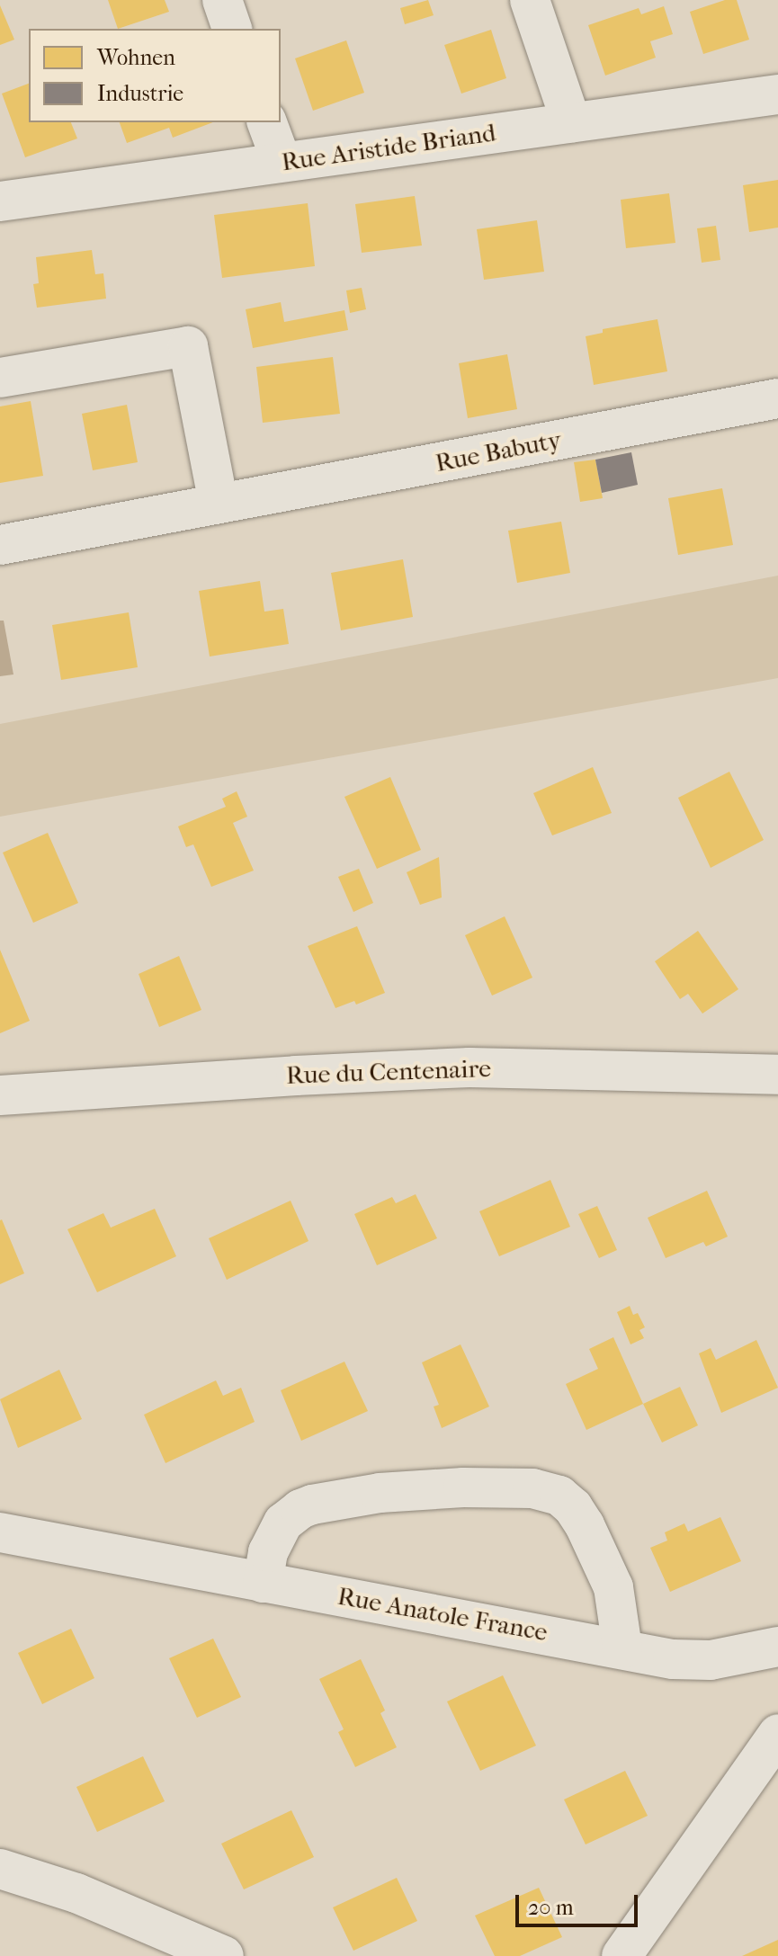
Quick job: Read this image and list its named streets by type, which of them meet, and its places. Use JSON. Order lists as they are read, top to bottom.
{
  "streets": {
    "street": [
      "Rue Aristide Briand",
      "Rue Babuty",
      "Rue du Centenaire",
      "Rue Anatole France"
    ]
  },
  "legend": ["Wohnen", "Industrie"],
  "scale_bar": "20 m"
}
